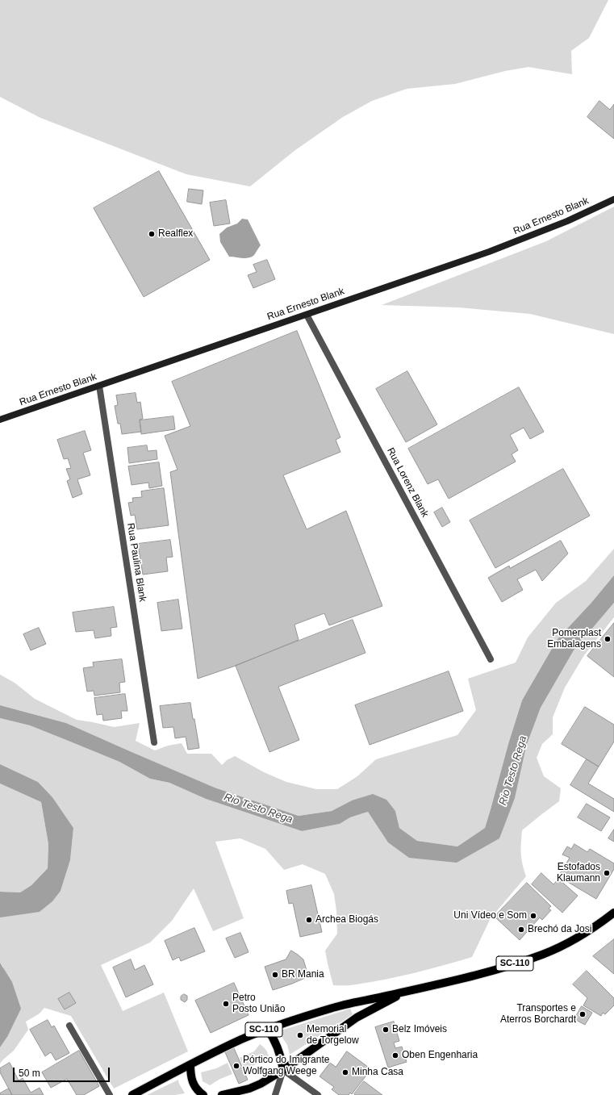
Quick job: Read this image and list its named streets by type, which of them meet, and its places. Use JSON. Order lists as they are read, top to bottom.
{
  "streets": {
    "main road": ["SC-110"],
    "street": ["Rua Ernesto Blank", "Rua Lorenz Blank", "Rua Paulina Blank"]
  },
  "crossings": [
    ["Rua Ernesto Blank", "Rua Lorenz Blank"],
    ["Rua Ernesto Blank", "Rua Paulina Blank"]
  ],
  "water": ["Rio Testo Rega"],
  "places": [
    "Realflex",
    "Pomerplast Embalagens",
    "Estofados Klaumann",
    "Uni Vídeo e Som",
    "Archea Biogás",
    "Brechó da Josi",
    "BR Mania",
    "Petro Posto União",
    "Transportes e Aterros Borchardt",
    "Belz Imóveis",
    "Memorial de Torgelow",
    "Oben Engenharia",
    "Pórtico do Imigrante Wolfgang Weege",
    "Minha Casa"
  ],
  "scale_bar": "50 m"
}
